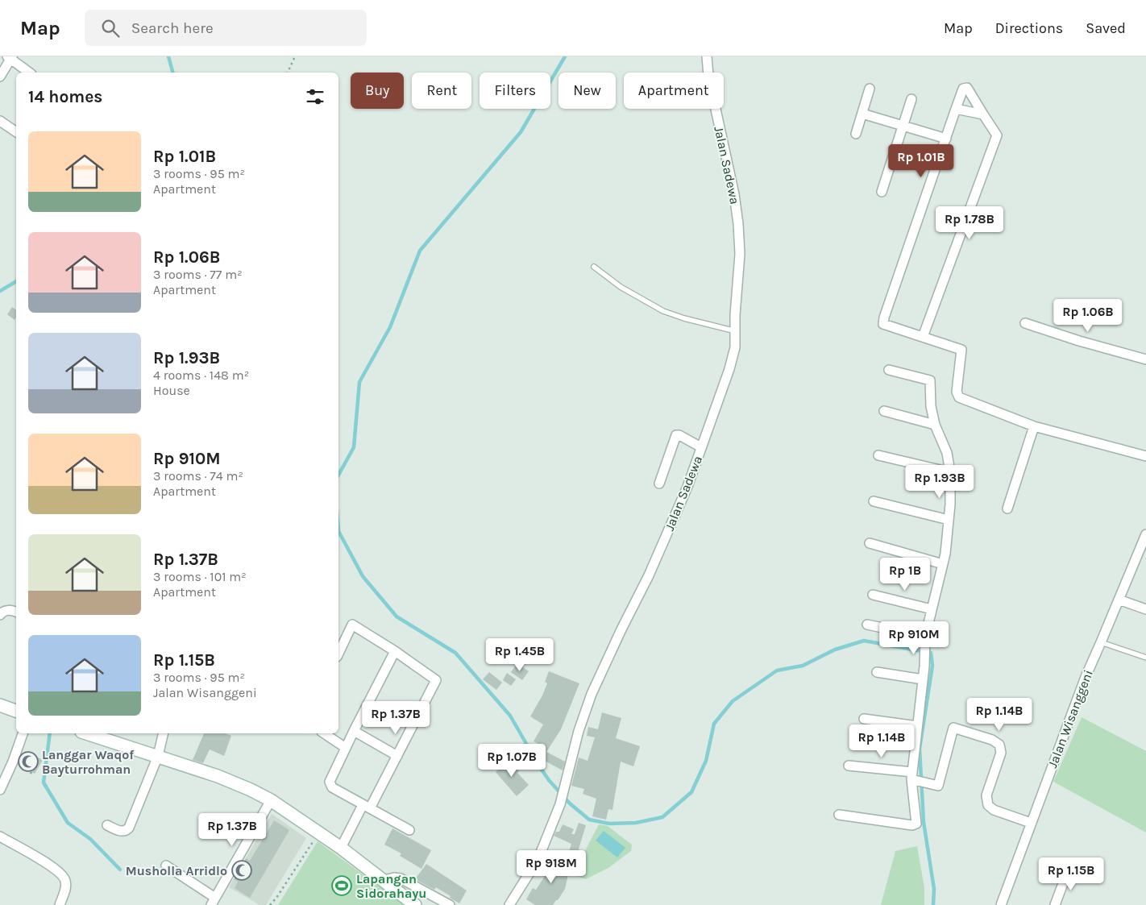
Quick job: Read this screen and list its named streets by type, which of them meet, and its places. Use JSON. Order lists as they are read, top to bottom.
{
  "streets": {
    "street": ["Jalan Sadewa", "Jalan Wisanggeni"]
  },
  "places": {
    "mosque": ["Langgar Waqof Bayturrohman", "Musholla Arridlo"],
    "sports": ["Lapangan Sidorahayu"]
  },
  "page": {
    "header": "Map",
    "search": "Search here",
    "nav": ["Map", "Directions", "Saved"],
    "chip": [
      "Buy",
      "Rent",
      "Filters",
      "New",
      "Apartment"
    ],
    "heading": "14 homes",
    "list": [
      {
        "name": "Rp 1.01B",
        "note": "3 rooms · 95 m² · Apartment"
      },
      {
        "name": "Rp 1.06B",
        "note": "3 rooms · 77 m² · Apartment"
      },
      {
        "name": "Rp 1.93B",
        "note": "4 rooms · 148 m² · House"
      },
      {
        "name": "Rp 910M",
        "note": "3 rooms · 74 m² · Apartment"
      },
      {
        "name": "Rp 1.37B",
        "note": "3 rooms · 101 m² · Apartment"
      },
      {
        "name": "Rp 1.15B",
        "note": "3 rooms · 95 m² · Jalan Wisanggeni"
      }
    ],
    "price": [
      "Rp 1.01B",
      "Rp 1.78B",
      "Rp 1.06B",
      "Rp 1.93B",
      "Rp 1B",
      "Rp 910M",
      "Rp 1.45B",
      "Rp 1.14B",
      "Rp 1.37B",
      "Rp 1.14B",
      "Rp 1.07B",
      "Rp 1.37B",
      "Rp 918M",
      "Rp 1.15B"
    ]
  }
}
